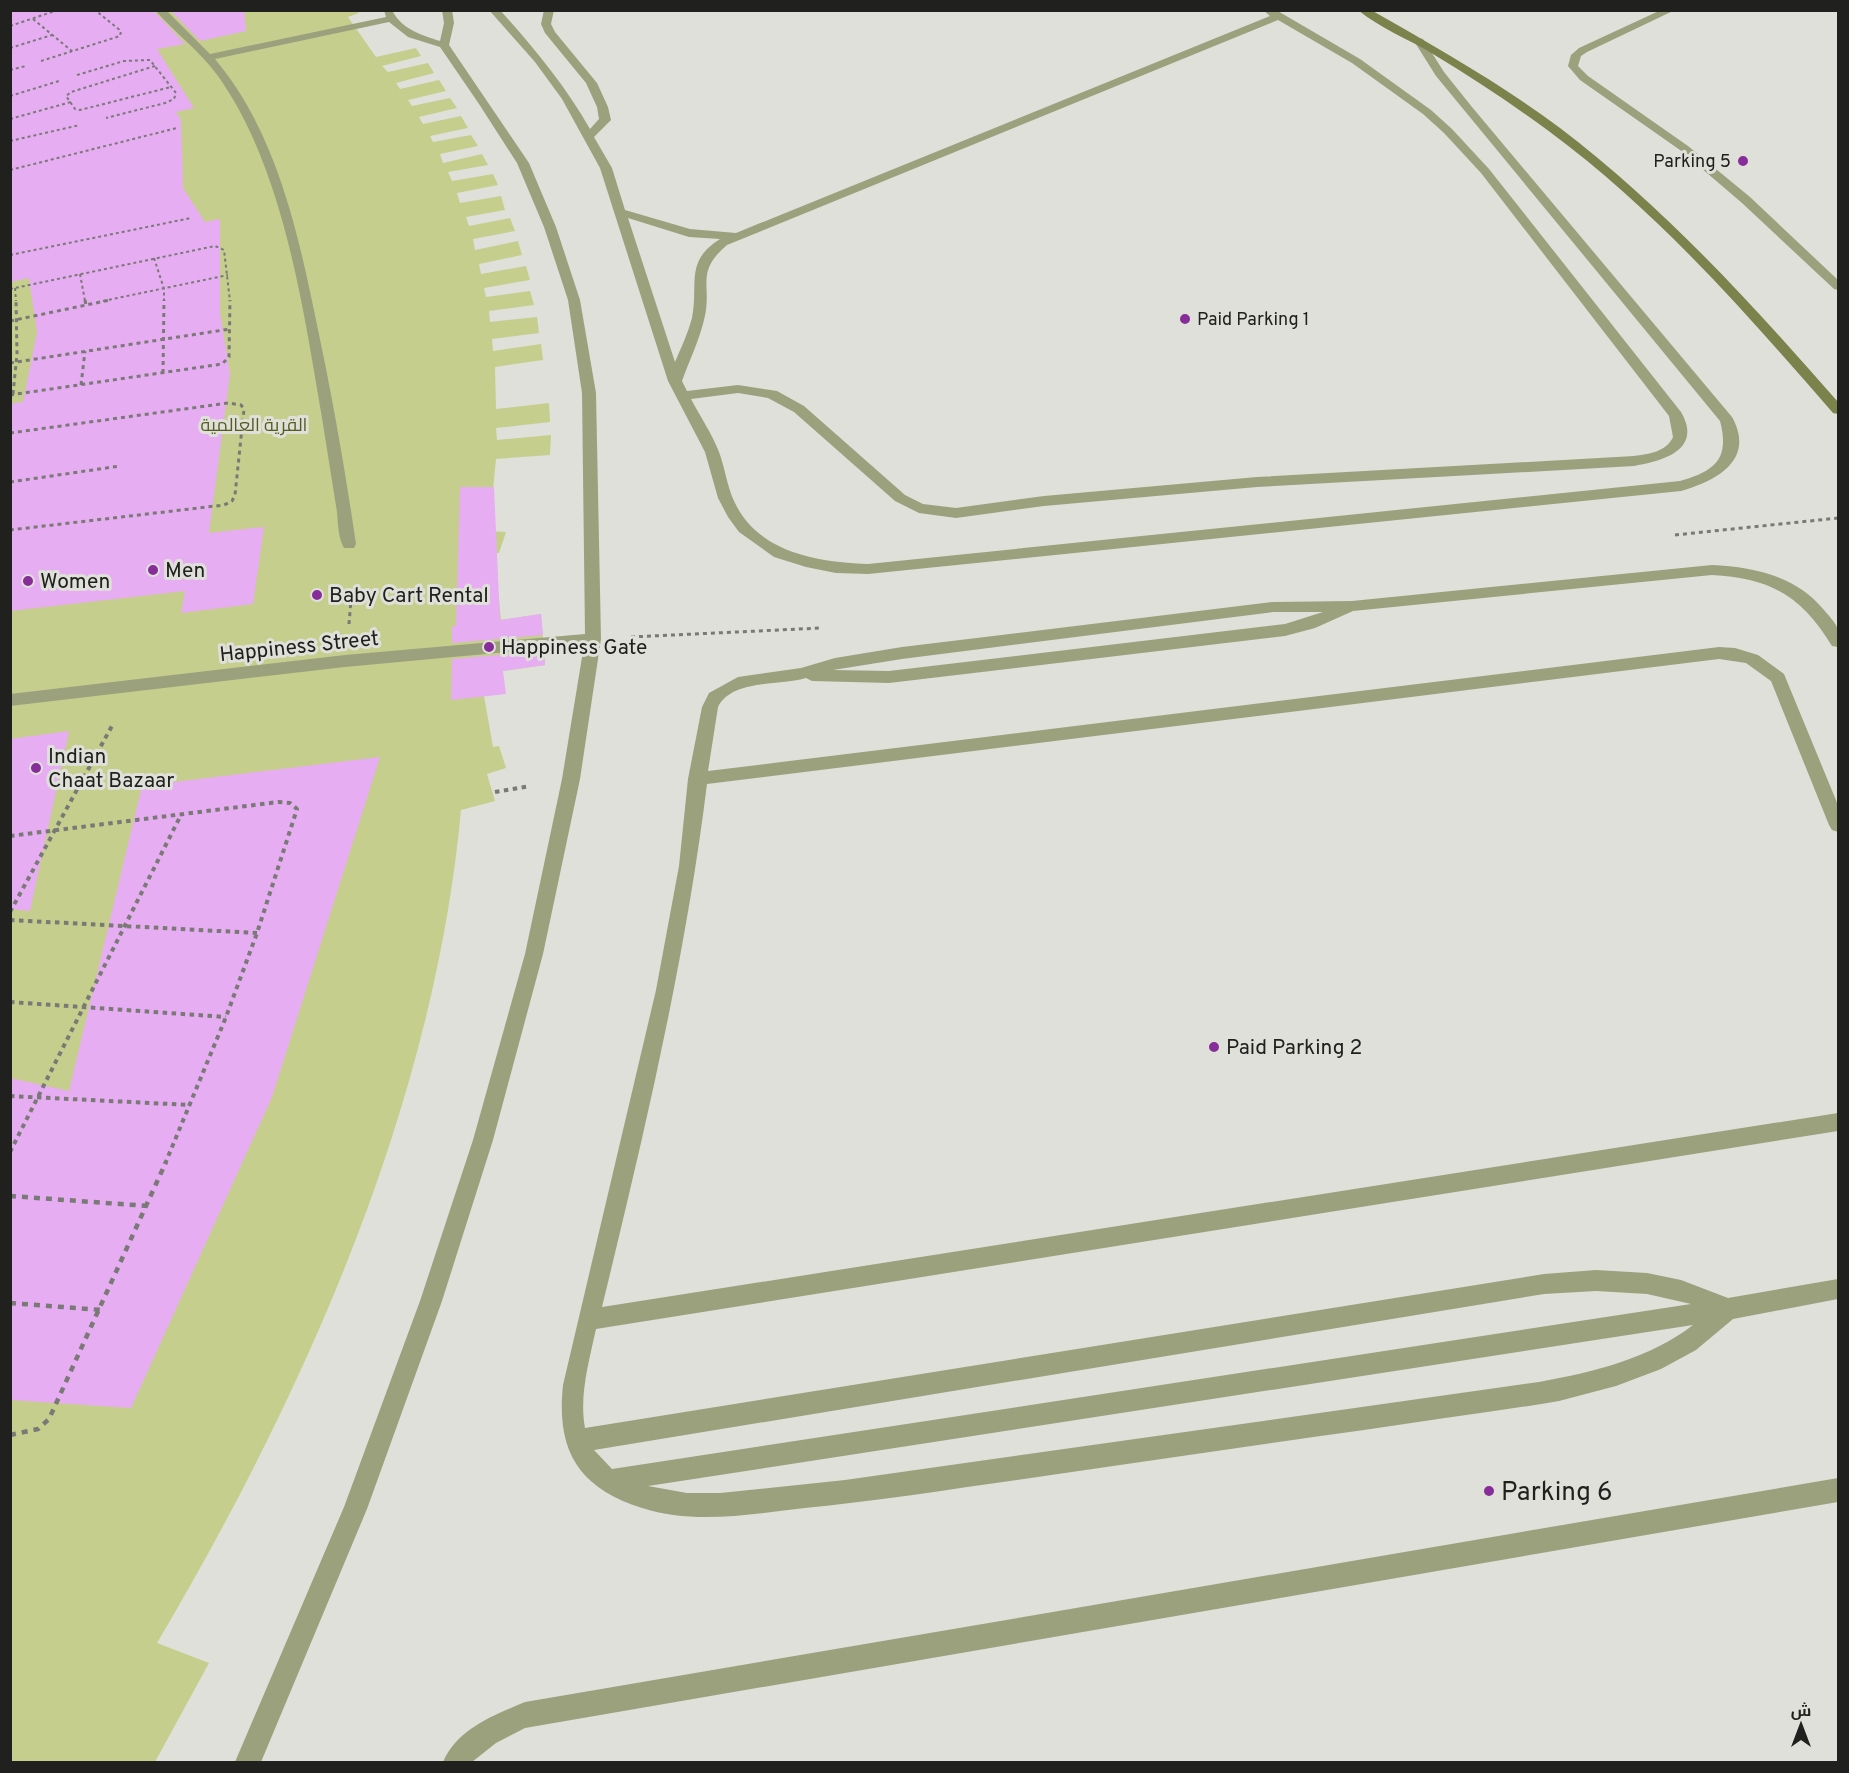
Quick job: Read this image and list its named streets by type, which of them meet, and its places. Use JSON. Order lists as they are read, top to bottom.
{
  "streets": {
    "lane": ["Happiness Street"]
  },
  "parks": ["القرية العالمية"],
  "places": [
    "Parking 5",
    "Paid Parking 1",
    "Men",
    "Women",
    "Baby Cart Rental",
    "Happiness Gate",
    "Indian Chaat Bazaar",
    "Paid Parking 2",
    "Parking 6"
  ],
  "north": "top"
}
